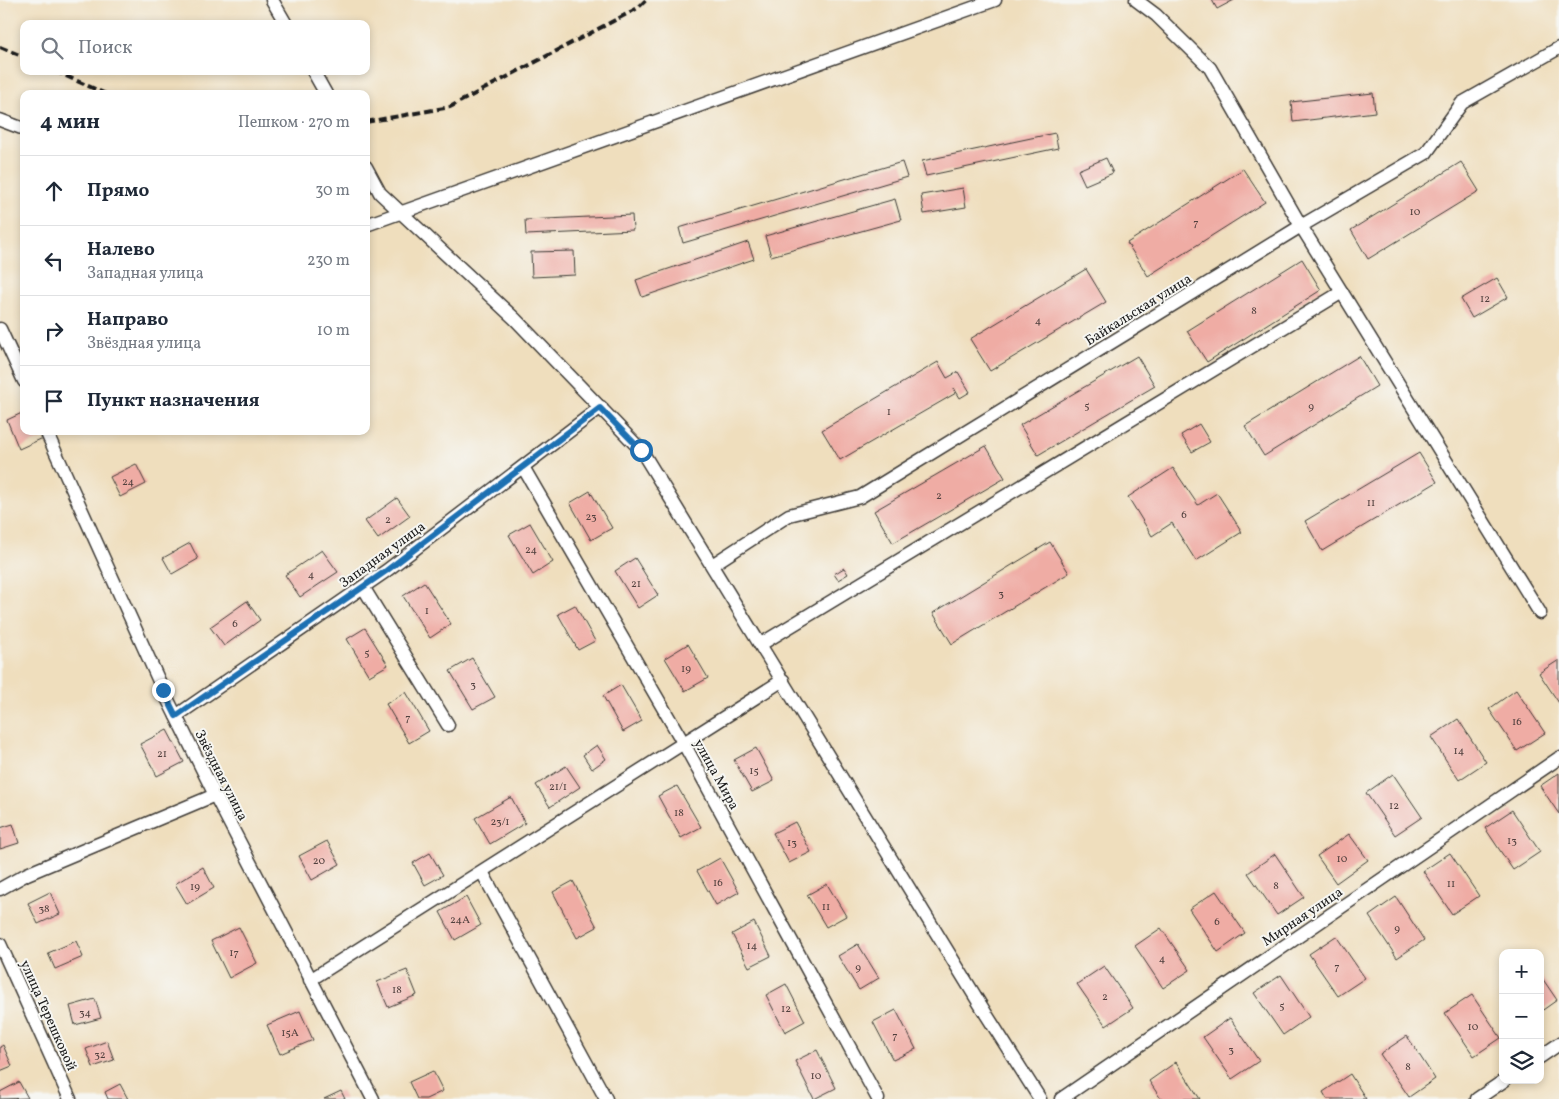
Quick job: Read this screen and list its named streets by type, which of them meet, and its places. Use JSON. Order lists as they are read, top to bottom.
{
  "streets": {
    "street": [
      "Байкальская улица",
      "Западная улица",
      "улица Мира",
      "Звёздная улица",
      "Мирная улица",
      "улица Терешковой"
    ]
  },
  "crossings": [
    ["Западная улица", "улица Мира"],
    ["Западная улица", "Звёздная улица"]
  ],
  "house_numbers": [
    "10",
    "7",
    "12",
    "8",
    "4",
    "5",
    "9",
    "1",
    "24",
    "2",
    "11",
    "6",
    "23",
    "2",
    "24",
    "4",
    "21",
    "3",
    "1",
    "6",
    "5",
    "19",
    "3",
    "7",
    "16",
    "14",
    "21",
    "15",
    "21/1",
    "12",
    "18",
    "23/1",
    "13",
    "13",
    "10",
    "20",
    "16",
    "11",
    "8",
    "19",
    "11",
    "38",
    "24А",
    "6",
    "9",
    "14",
    "17",
    "4",
    "7",
    "9",
    "18",
    "2",
    "5",
    "12",
    "34",
    "10",
    "15А",
    "7",
    "3",
    "32",
    "8",
    "10"
  ],
  "page": {
    "search": "Поиск",
    "heading": ["4 мин", "Пешком · 270 m"],
    "list": [
      ["Прямо", "30 m"],
      ["Налево", "Западная улица", "230 m"],
      ["Направо", "Звёздная улица", "10 m"],
      "Пункт назначения"
    ],
    "map_buttons": ["+", "−"]
  }
}
